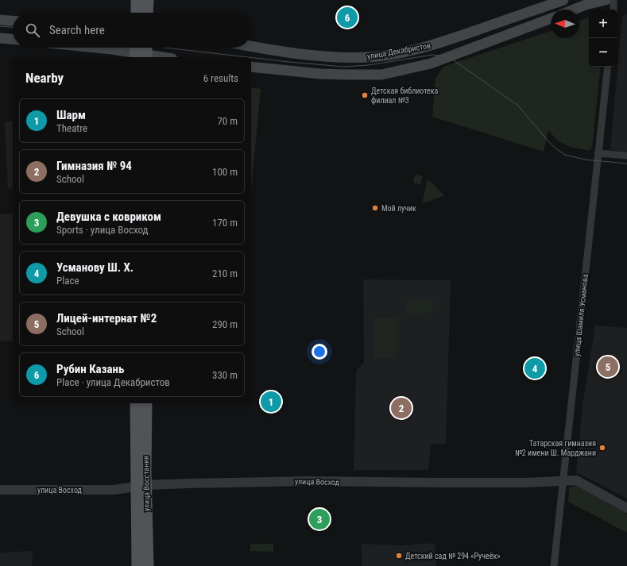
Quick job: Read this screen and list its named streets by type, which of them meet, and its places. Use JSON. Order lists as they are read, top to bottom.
{
  "streets": {
    "main road": ["улица Декабристов", "улица Восстания"],
    "street": ["улица Шамиля Усманова", "улица Восход"]
  },
  "crossings": [
    ["улица Шамиля Усманова", "улица Восход"],
    ["улица Восход", "улица Восстания"]
  ],
  "places": [
    "Детская библиотека филиал №3",
    "Мой лучик",
    "Татарская гимназия №2 имени Ш. Марджани",
    "Детский сад № 294 «Ручеёк»"
  ],
  "north": "left",
  "page": {
    "pins": [
      "6",
      "5",
      "4",
      "1",
      "2",
      "3"
    ],
    "map_buttons": ["+", "−"],
    "search": "Search here",
    "heading": ["Nearby", "6 results"],
    "list": [
      {
        "mark": "1",
        "name": "Шарм",
        "note": "Theatre",
        "value": "70 m"
      },
      {
        "mark": "2",
        "name": "Гимназия № 94",
        "note": "School",
        "value": "100 m"
      },
      {
        "mark": "3",
        "name": "Девушка с ковриком",
        "note": "Sports · улица Восход",
        "value": "170 m"
      },
      {
        "mark": "4",
        "name": "Усманову Ш. Х.",
        "note": "Place",
        "value": "210 m"
      },
      {
        "mark": "5",
        "name": "Лицей-интернат №2",
        "note": "School",
        "value": "290 m"
      },
      {
        "mark": "6",
        "name": "Рубин Казань",
        "note": "Place · улица Декабристов",
        "value": "330 m"
      }
    ]
  }
}
